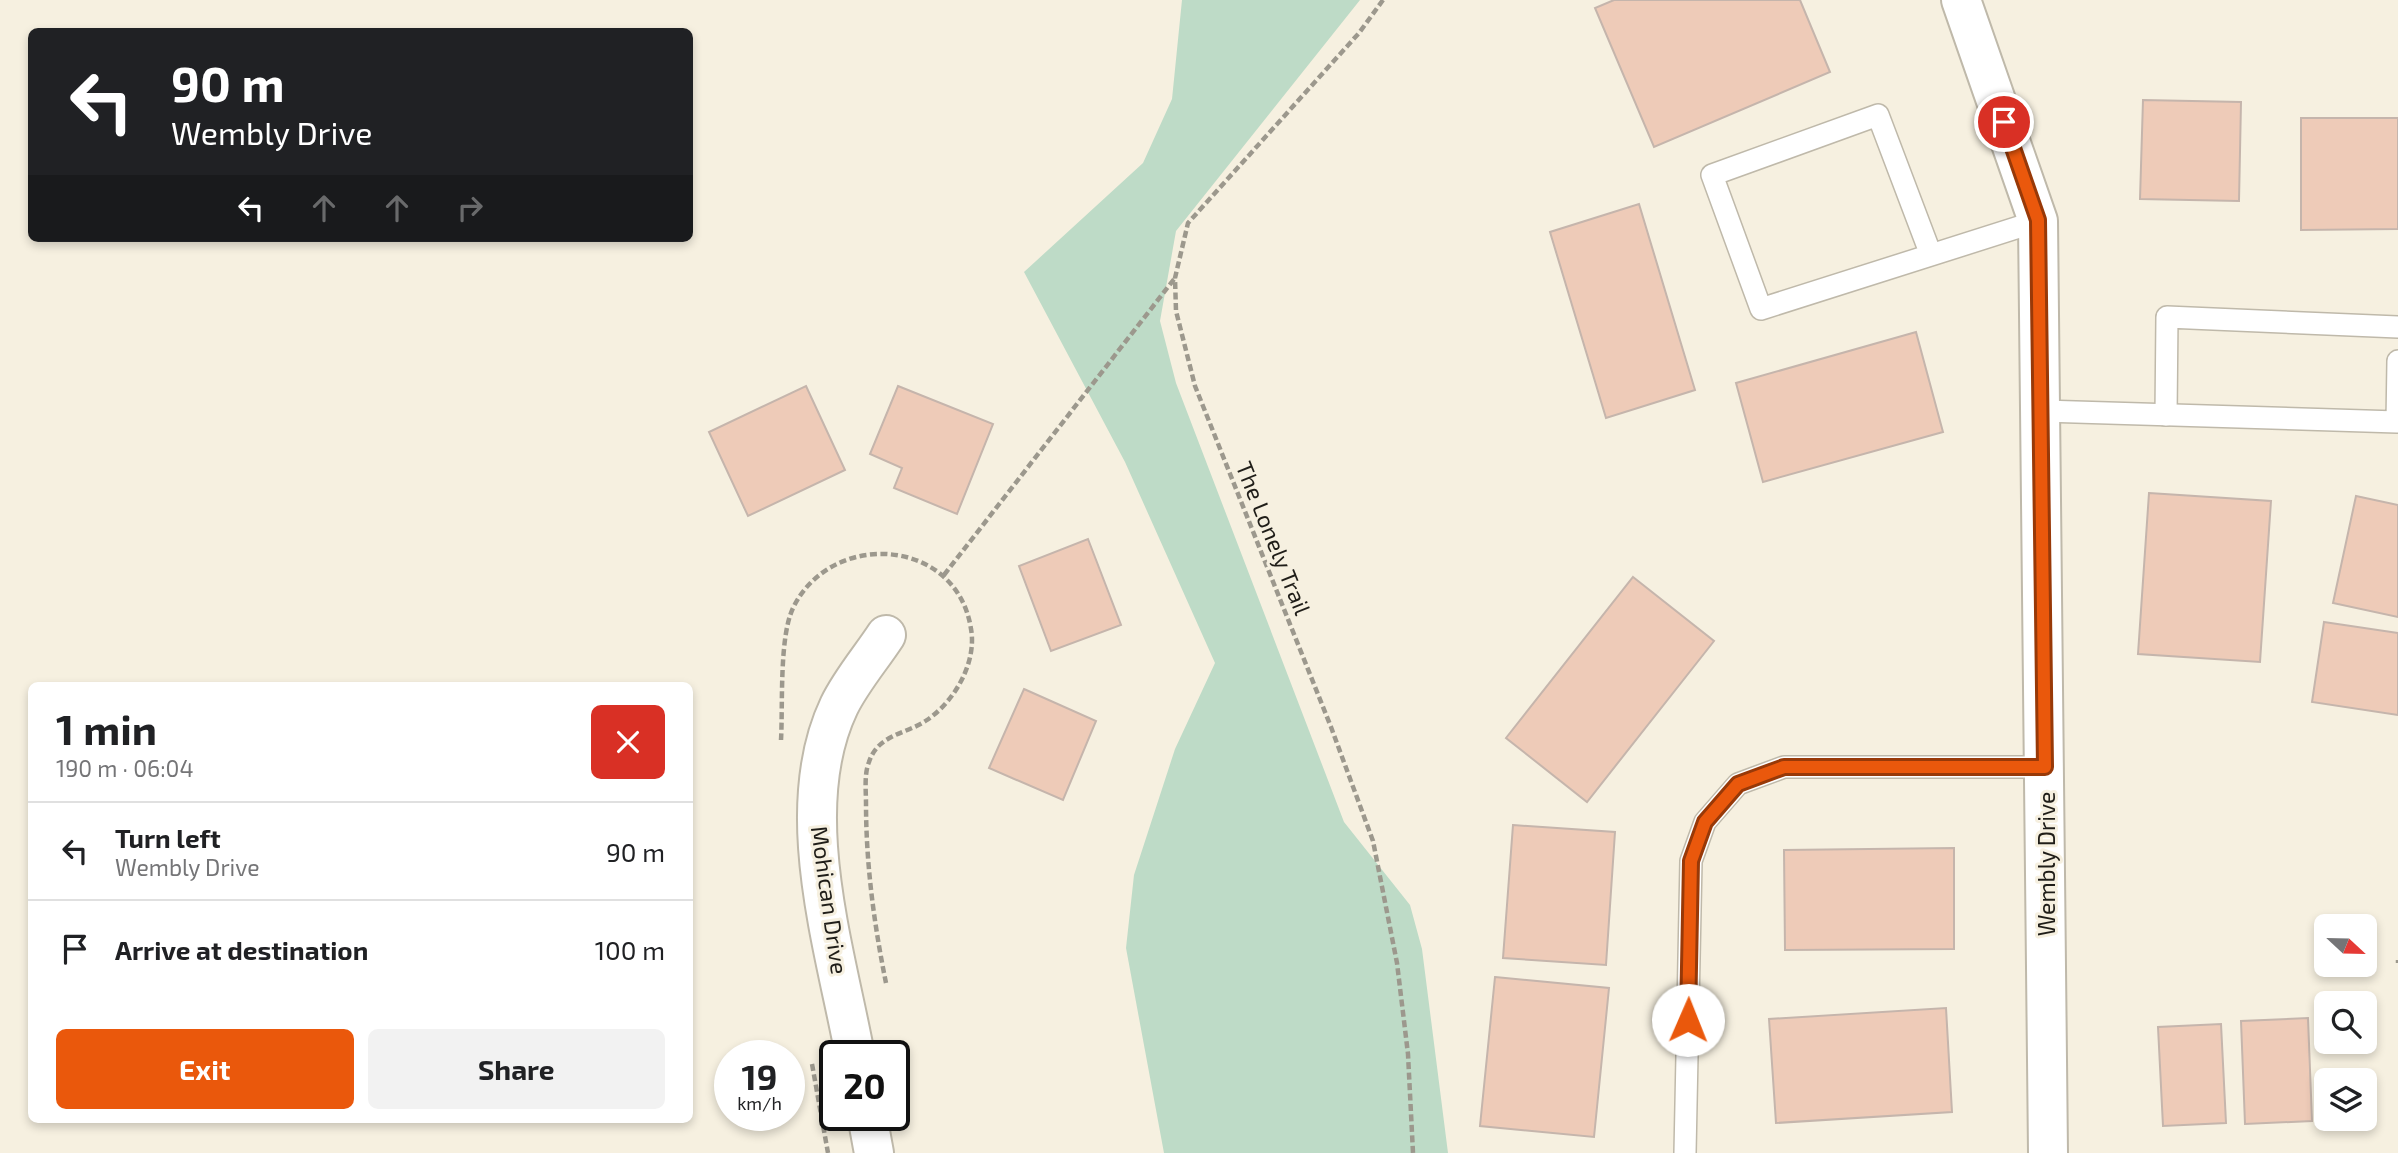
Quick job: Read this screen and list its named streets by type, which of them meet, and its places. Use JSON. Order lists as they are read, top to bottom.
{
  "streets": {
    "street": ["Wembly Drive", "Mohican Drive"],
    "path": ["The Lonely Trail"]
  },
  "north": "right",
  "page": {
    "turn": ["90 m", "Wembly Drive"],
    "heading": ["1 min", "190 m · 06:04"],
    "list": [
      {
        "name": "Turn left",
        "note": "Wembly Drive",
        "value": "90 m"
      },
      {
        "name": "Arrive at destination",
        "value": "100 m"
      }
    ],
    "buttons": ["Exit", "Share"],
    "speed": "19 km/h",
    "limit": "20"
  }
}
